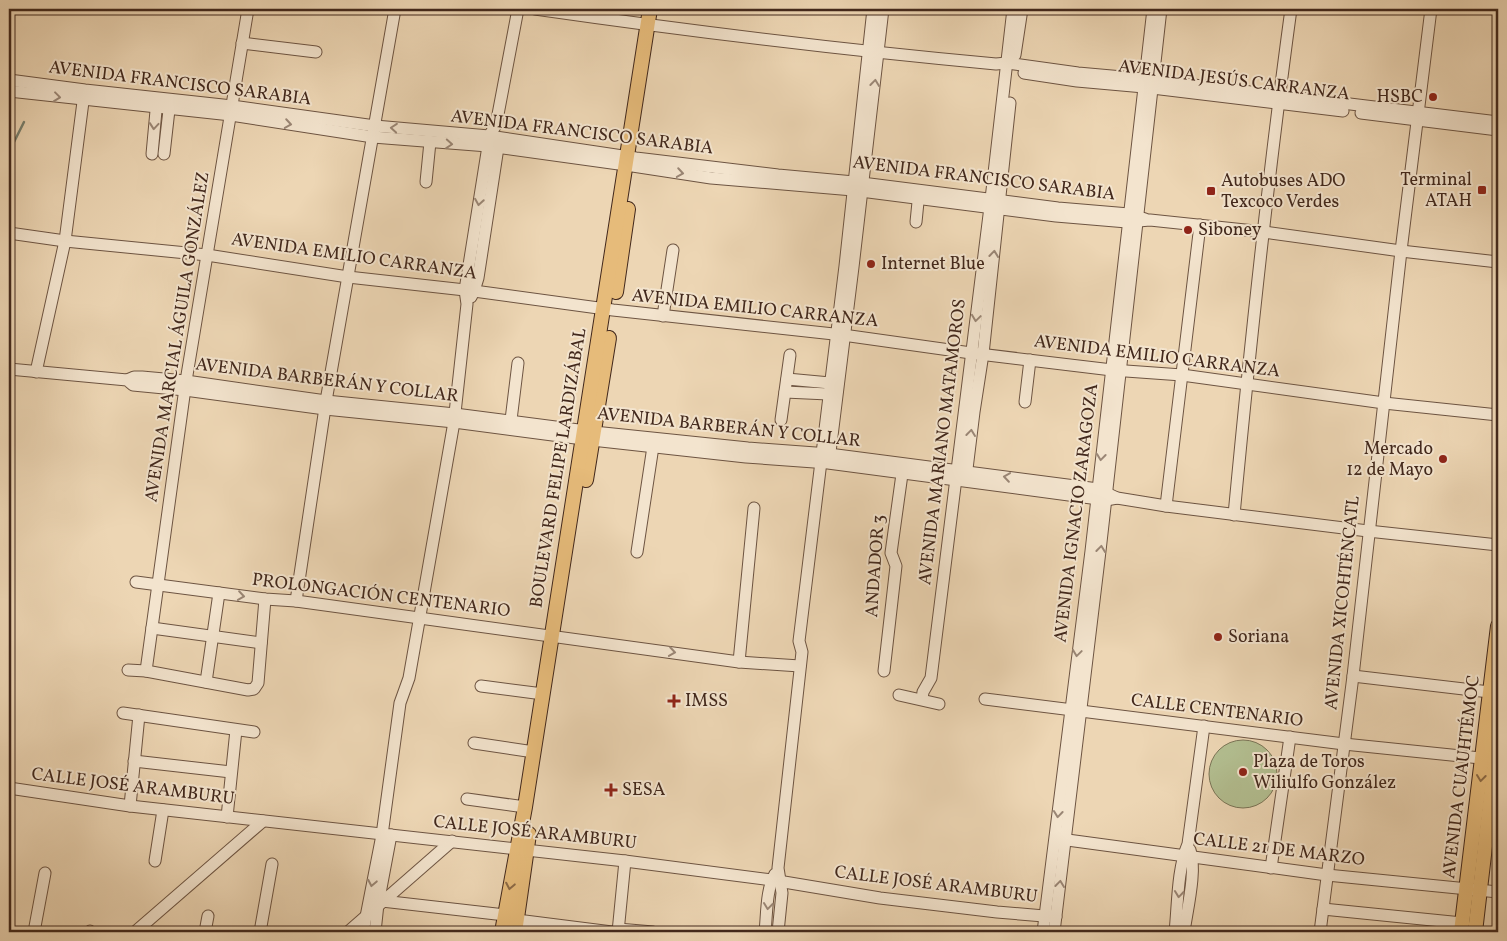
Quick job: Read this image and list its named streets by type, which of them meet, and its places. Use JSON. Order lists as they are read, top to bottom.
{
  "streets": {
    "main road": ["BOULEVARD FELIPE LARDIZÁBAL", "AVENIDA CUAUHTÉMOC"],
    "street": [
      "AVENIDA JESÚS CARRANZA",
      "AVENIDA FRANCISCO SARABIA",
      "AVENIDA EMILIO CARRANZA",
      "AVENIDA MARCIAL ÁGUILA GONZÁLEZ",
      "AVENIDA BARBERÁN Y COLLAR",
      "AVENIDA MARIANO MATAMOROS",
      "AVENIDA IGNACIO ZARAGOZA",
      "ANDADOR 3",
      "PROLONGACIÓN CENTENARIO",
      "AVENIDA XICOHTÉNCATL",
      "CALLE CENTENARIO",
      "CALLE JOSÉ ARAMBURU",
      "CALLE 21 DE MARZO"
    ]
  },
  "crossings": [
    ["AVENIDA JESÚS CARRANZA", "AVENIDA MARIANO MATAMOROS"],
    ["AVENIDA JESÚS CARRANZA", "BOULEVARD FELIPE LARDIZÁBAL"],
    ["AVENIDA JESÚS CARRANZA", "AVENIDA IGNACIO ZARAGOZA"],
    ["AVENIDA JESÚS CARRANZA", "AVENIDA XICOHTÉNCATL"],
    ["AVENIDA FRANCISCO SARABIA", "AVENIDA MARCIAL ÁGUILA GONZÁLEZ"],
    ["AVENIDA FRANCISCO SARABIA", "AVENIDA MARIANO MATAMOROS"],
    ["AVENIDA FRANCISCO SARABIA", "BOULEVARD FELIPE LARDIZÁBAL"],
    ["AVENIDA FRANCISCO SARABIA", "AVENIDA IGNACIO ZARAGOZA"],
    ["AVENIDA FRANCISCO SARABIA", "AVENIDA XICOHTÉNCATL"],
    ["AVENIDA EMILIO CARRANZA", "AVENIDA MARCIAL ÁGUILA GONZÁLEZ"],
    ["AVENIDA EMILIO CARRANZA", "AVENIDA MARIANO MATAMOROS"],
    ["AVENIDA EMILIO CARRANZA", "BOULEVARD FELIPE LARDIZÁBAL"],
    ["AVENIDA EMILIO CARRANZA", "AVENIDA IGNACIO ZARAGOZA"],
    ["AVENIDA EMILIO CARRANZA", "AVENIDA XICOHTÉNCATL"],
    ["AVENIDA MARCIAL ÁGUILA GONZÁLEZ", "AVENIDA BARBERÁN Y COLLAR"],
    ["AVENIDA MARCIAL ÁGUILA GONZÁLEZ", "PROLONGACIÓN CENTENARIO"],
    ["AVENIDA BARBERÁN Y COLLAR", "AVENIDA MARIANO MATAMOROS"],
    ["AVENIDA BARBERÁN Y COLLAR", "BOULEVARD FELIPE LARDIZÁBAL"],
    ["AVENIDA BARBERÁN Y COLLAR", "AVENIDA IGNACIO ZARAGOZA"],
    ["AVENIDA BARBERÁN Y COLLAR", "ANDADOR 3"],
    ["AVENIDA BARBERÁN Y COLLAR", "AVENIDA XICOHTÉNCATL"],
    ["BOULEVARD FELIPE LARDIZÁBAL", "PROLONGACIÓN CENTENARIO"],
    ["BOULEVARD FELIPE LARDIZÁBAL", "CALLE JOSÉ ARAMBURU"],
    ["AVENIDA IGNACIO ZARAGOZA", "CALLE CENTENARIO"],
    ["AVENIDA IGNACIO ZARAGOZA", "CALLE JOSÉ ARAMBURU"],
    ["AVENIDA IGNACIO ZARAGOZA", "CALLE 21 DE MARZO"],
    ["AVENIDA XICOHTÉNCATL", "CALLE CENTENARIO"],
    ["AVENIDA XICOHTÉNCATL", "CALLE 21 DE MARZO"],
    ["CALLE CENTENARIO", "AVENIDA CUAUHTÉMOC"],
    ["AVENIDA CUAUHTÉMOC", "CALLE 21 DE MARZO"]
  ],
  "places": {
    "other": [
      "HSBC",
      "Siboney",
      "Internet Blue",
      "Mercado 12 de Mayo",
      "Soriana",
      "Plaza de Toros Wiliulfo González"
    ],
    "transit": ["Terminal ATAH", "Autobuses ADO Texcoco Verdes"],
    "health": ["IMSS", "SESA"]
  }
}
